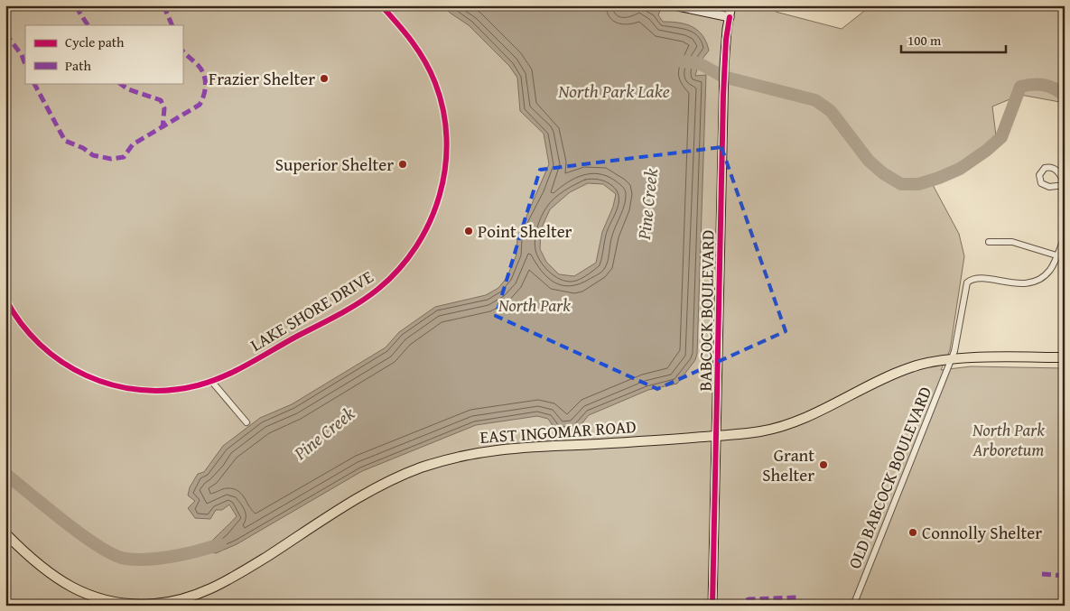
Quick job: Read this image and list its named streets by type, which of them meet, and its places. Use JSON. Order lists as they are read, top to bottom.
{
  "streets": {
    "main road": ["BABCOCK BOULEVARD", "EAST INGOMAR ROAD"],
    "street": ["LAKE SHORE DRIVE", "OLD BABCOCK BOULEVARD"]
  },
  "crossings": [
    ["BABCOCK BOULEVARD", "EAST INGOMAR ROAD"],
    ["EAST INGOMAR ROAD", "OLD BABCOCK BOULEVARD"]
  ],
  "water": ["North Park Lake", "Pine Creek"],
  "parks": ["North Park", "North Park Arboretum"],
  "places": [
    "Frazier Shelter",
    "Superior Shelter",
    "Point Shelter",
    "Grant Shelter",
    "Connolly Shelter"
  ],
  "legend": ["Cycle path", "Path"],
  "scale_bar": "100 m"
}
